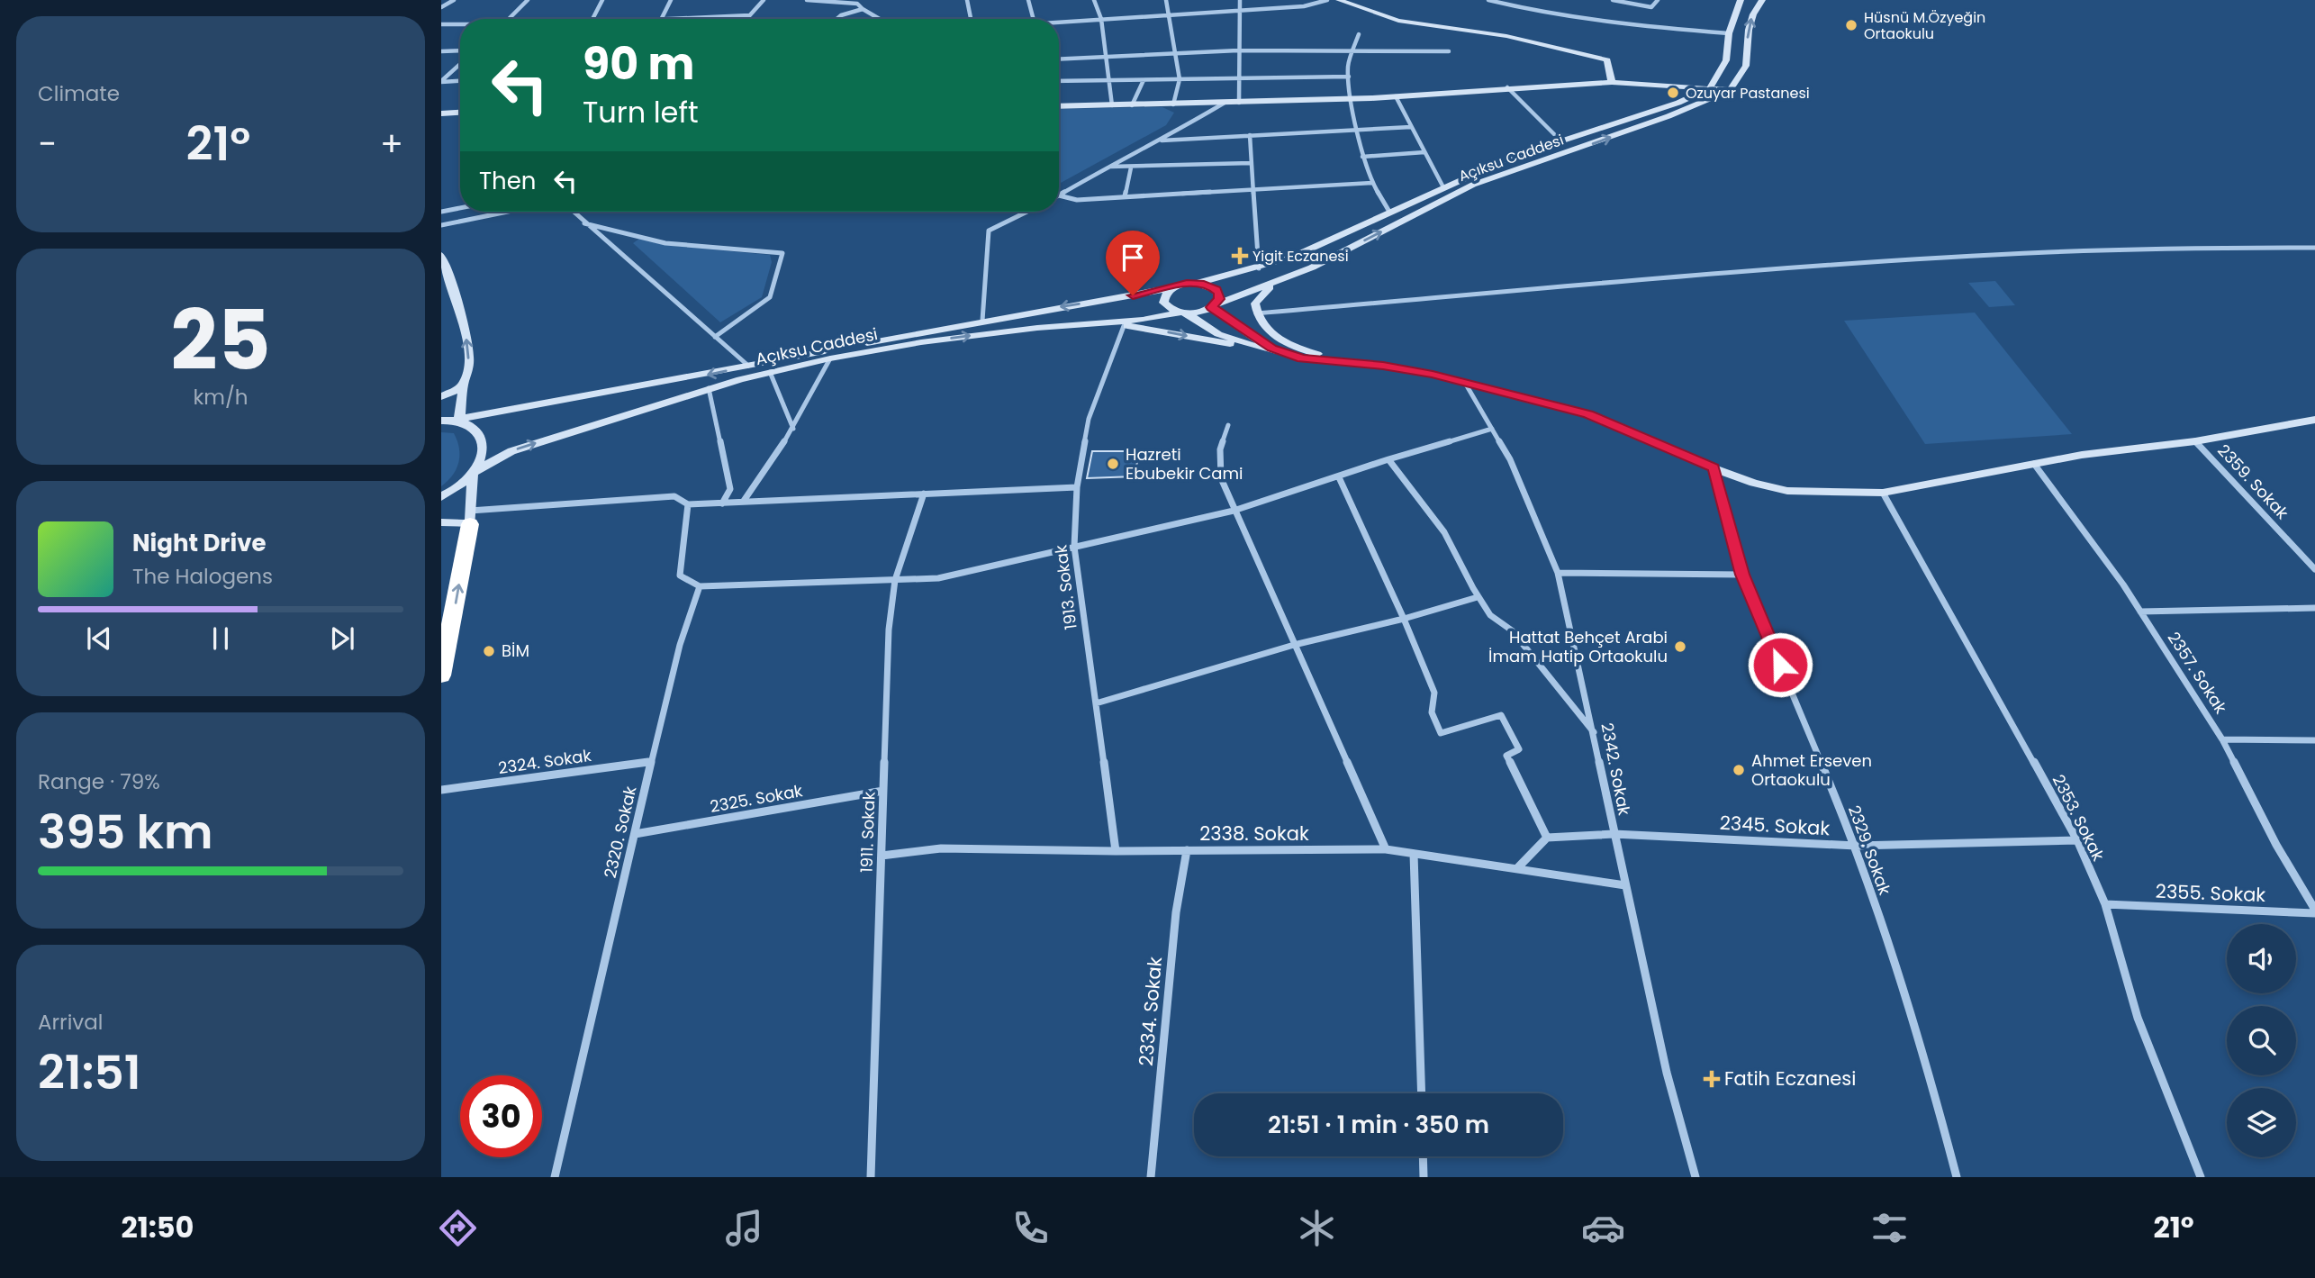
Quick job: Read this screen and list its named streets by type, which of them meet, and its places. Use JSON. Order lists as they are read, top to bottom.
{
  "streets": {
    "main road": ["Açıksu Caddesi"],
    "street": [
      "2359. Sokak",
      "1913. Sokak",
      "2357. Sokak",
      "2324. Sokak",
      "2342. Sokak",
      "2325. Sokak",
      "2353. Sokak",
      "2345. Sokak",
      "2320. Sokak",
      "1911. Sokak",
      "2338. Sokak",
      "2329. Sokak",
      "2355. Sokak",
      "2334. Sokak"
    ]
  },
  "crossings": [
    ["1913. Sokak", "2338. Sokak"],
    ["2357. Sokak", "2355. Sokak"],
    ["2324. Sokak", "2320. Sokak"],
    ["2342. Sokak", "2345. Sokak"],
    ["2342. Sokak", "2338. Sokak"],
    ["2325. Sokak", "2320. Sokak"],
    ["2325. Sokak", "1911. Sokak"],
    ["2353. Sokak", "2345. Sokak"],
    ["2353. Sokak", "2355. Sokak"],
    ["2345. Sokak", "2329. Sokak"],
    ["1911. Sokak", "2338. Sokak"],
    ["2338. Sokak", "2334. Sokak"]
  ],
  "places": {
    "other": [
      "Hüsnü M.Özyeğin Ortaokulu",
      "Ozuyar Pastanesi",
      "Hazreti Ebubekir Cami",
      "Hattat Behçet Arabi İmam Hatip Ortaokulu",
      "BİM",
      "Ahmet Erseven Ortaokulu"
    ],
    "health": ["Yigit Eczanesi", "Fatih Eczanesi"]
  },
  "page": {
    "tile": [
      "Climate",
      ["25", "km/h"],
      ["Range · 79%", "395 km"],
      ["Arrival", "21:51"]
    ],
    "turn": ["90 m", "Turn left"],
    "heat": ["−", "21°", "+"],
    "then": "Then",
    "song": ["Night Drive", "The Halogens"],
    "limit": "30",
    "trip": "21:51 · 1 min · 350 m",
    "tabs": ["21:50", "21°"]
  }
}
